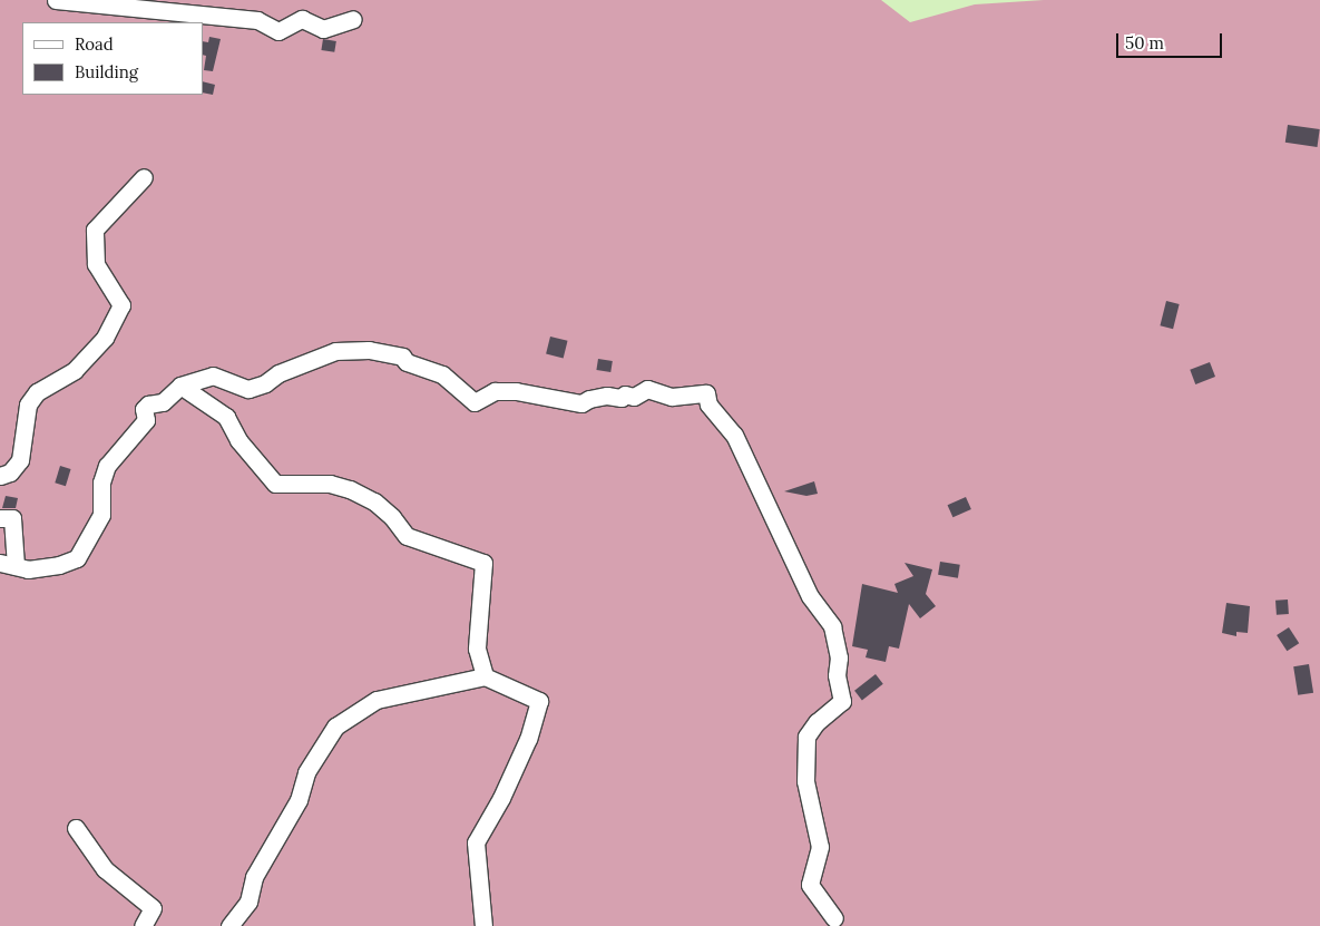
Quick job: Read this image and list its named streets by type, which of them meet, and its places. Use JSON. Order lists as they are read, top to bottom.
{
  "legend": ["Road", "Building"],
  "scale_bar": "50 m"
}
